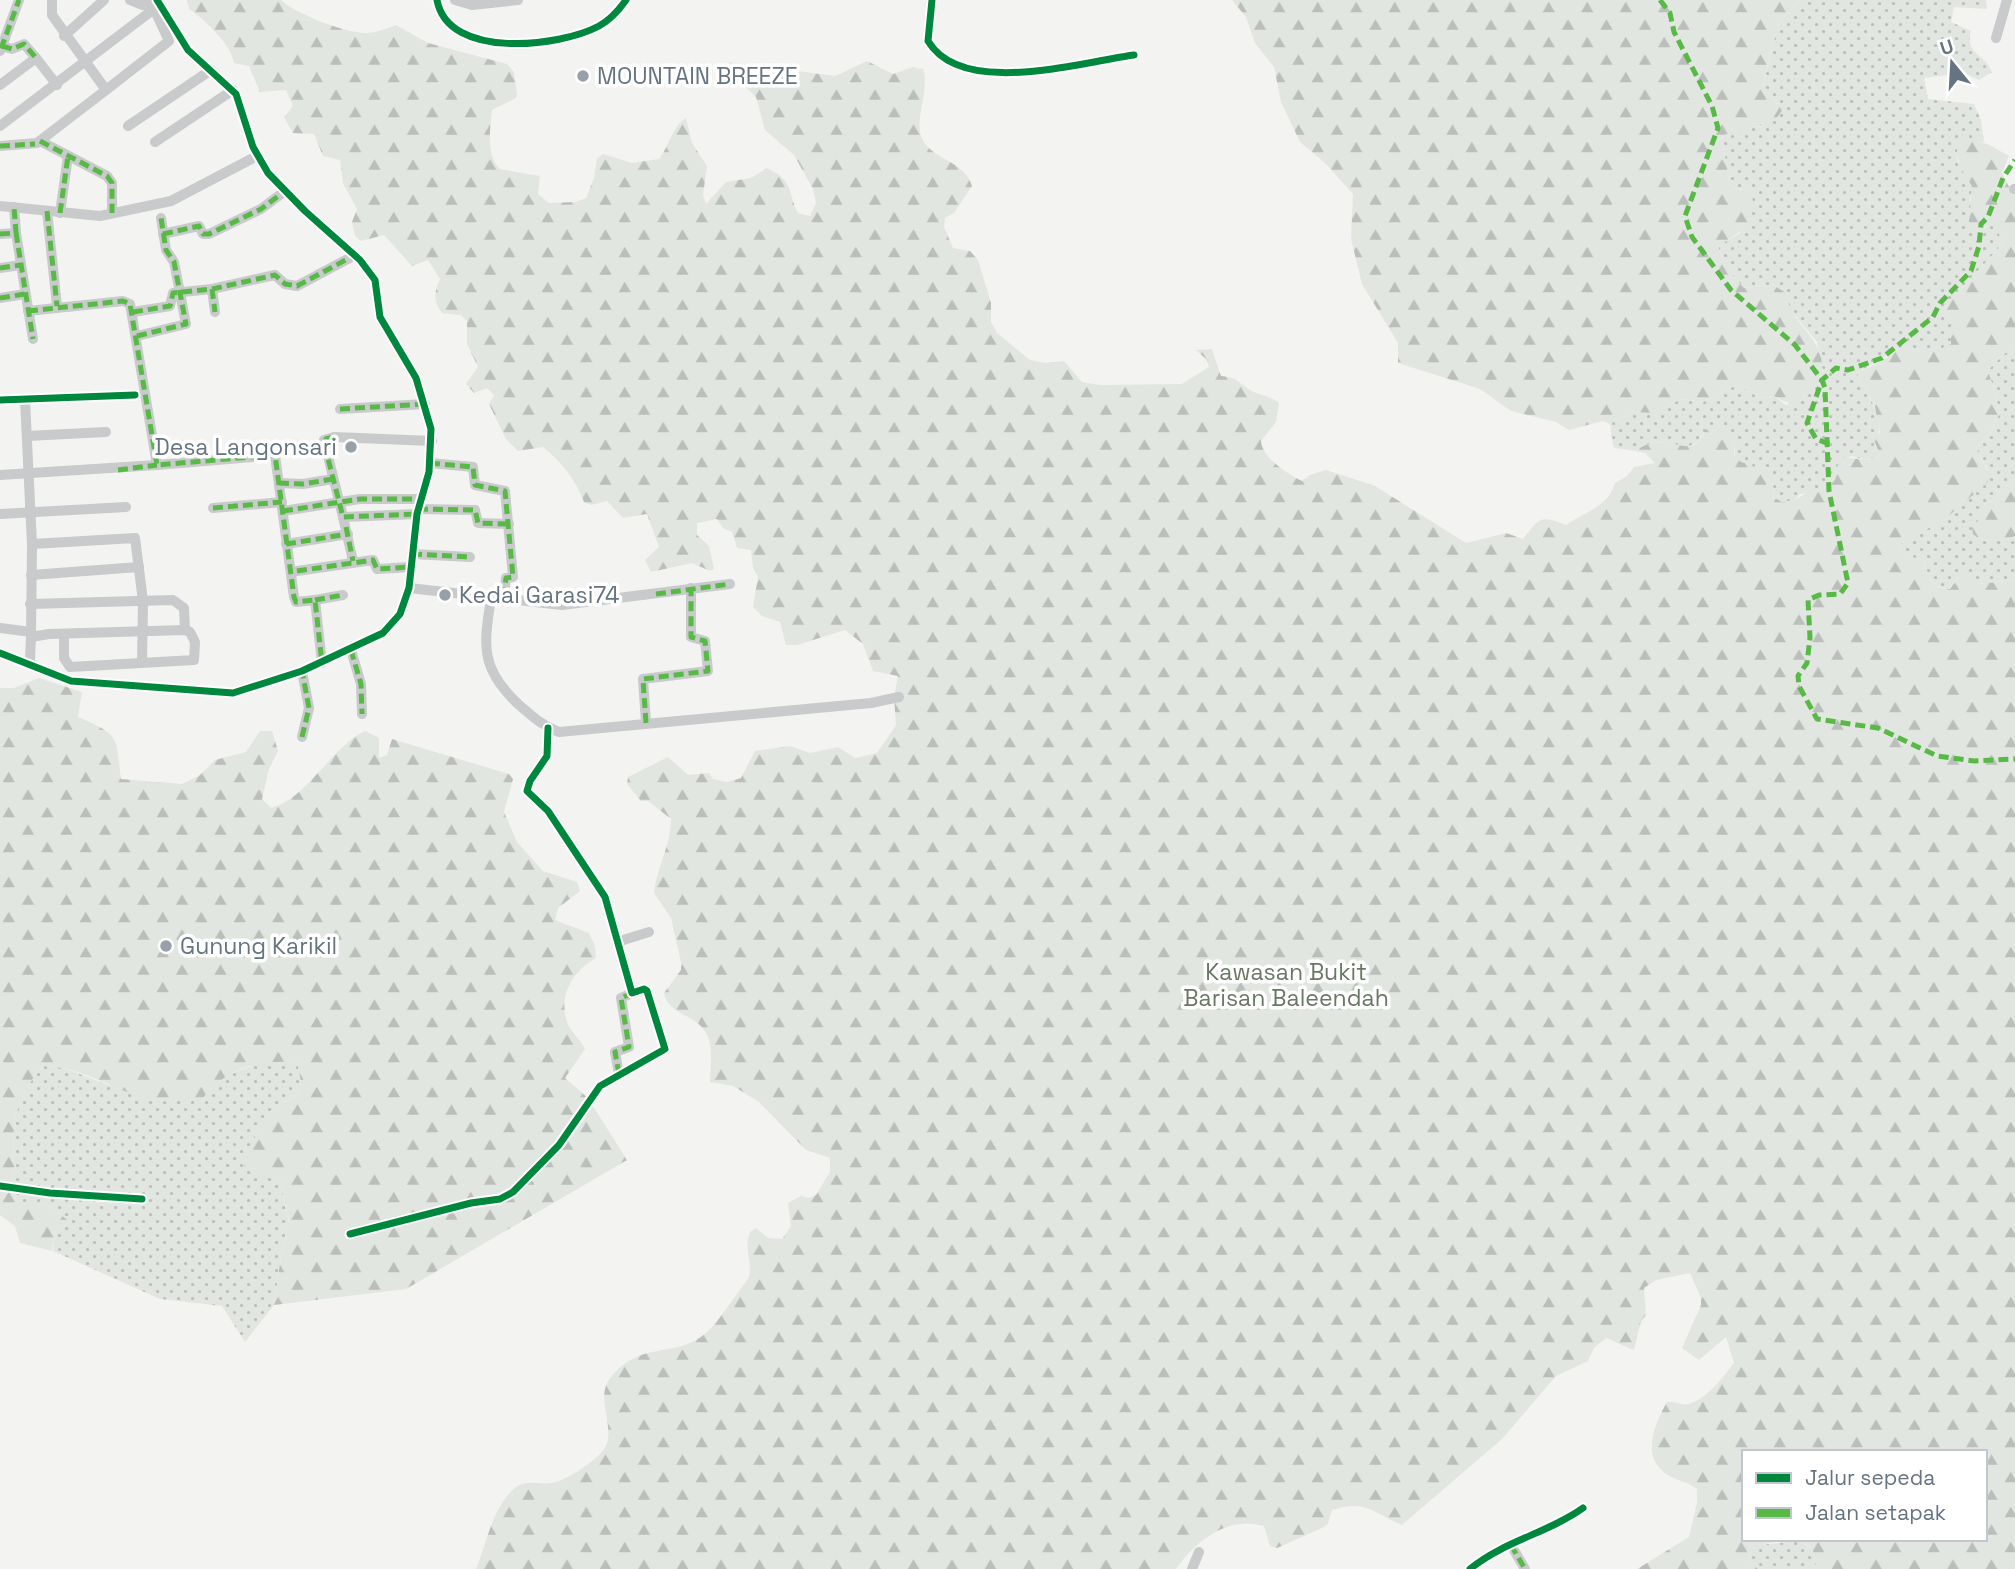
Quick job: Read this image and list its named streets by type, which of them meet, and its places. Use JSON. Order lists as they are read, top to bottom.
{
  "parks": ["Kawasan Bukit Barisan Baleendah"],
  "places": [
    "MOUNTAIN BREEZE",
    "Desa Langonsari",
    "Kedai Garasi74",
    "Gunung Karikil"
  ],
  "legend": ["Jalur sepeda", "Jalan setapak"],
  "north": "top"
}
